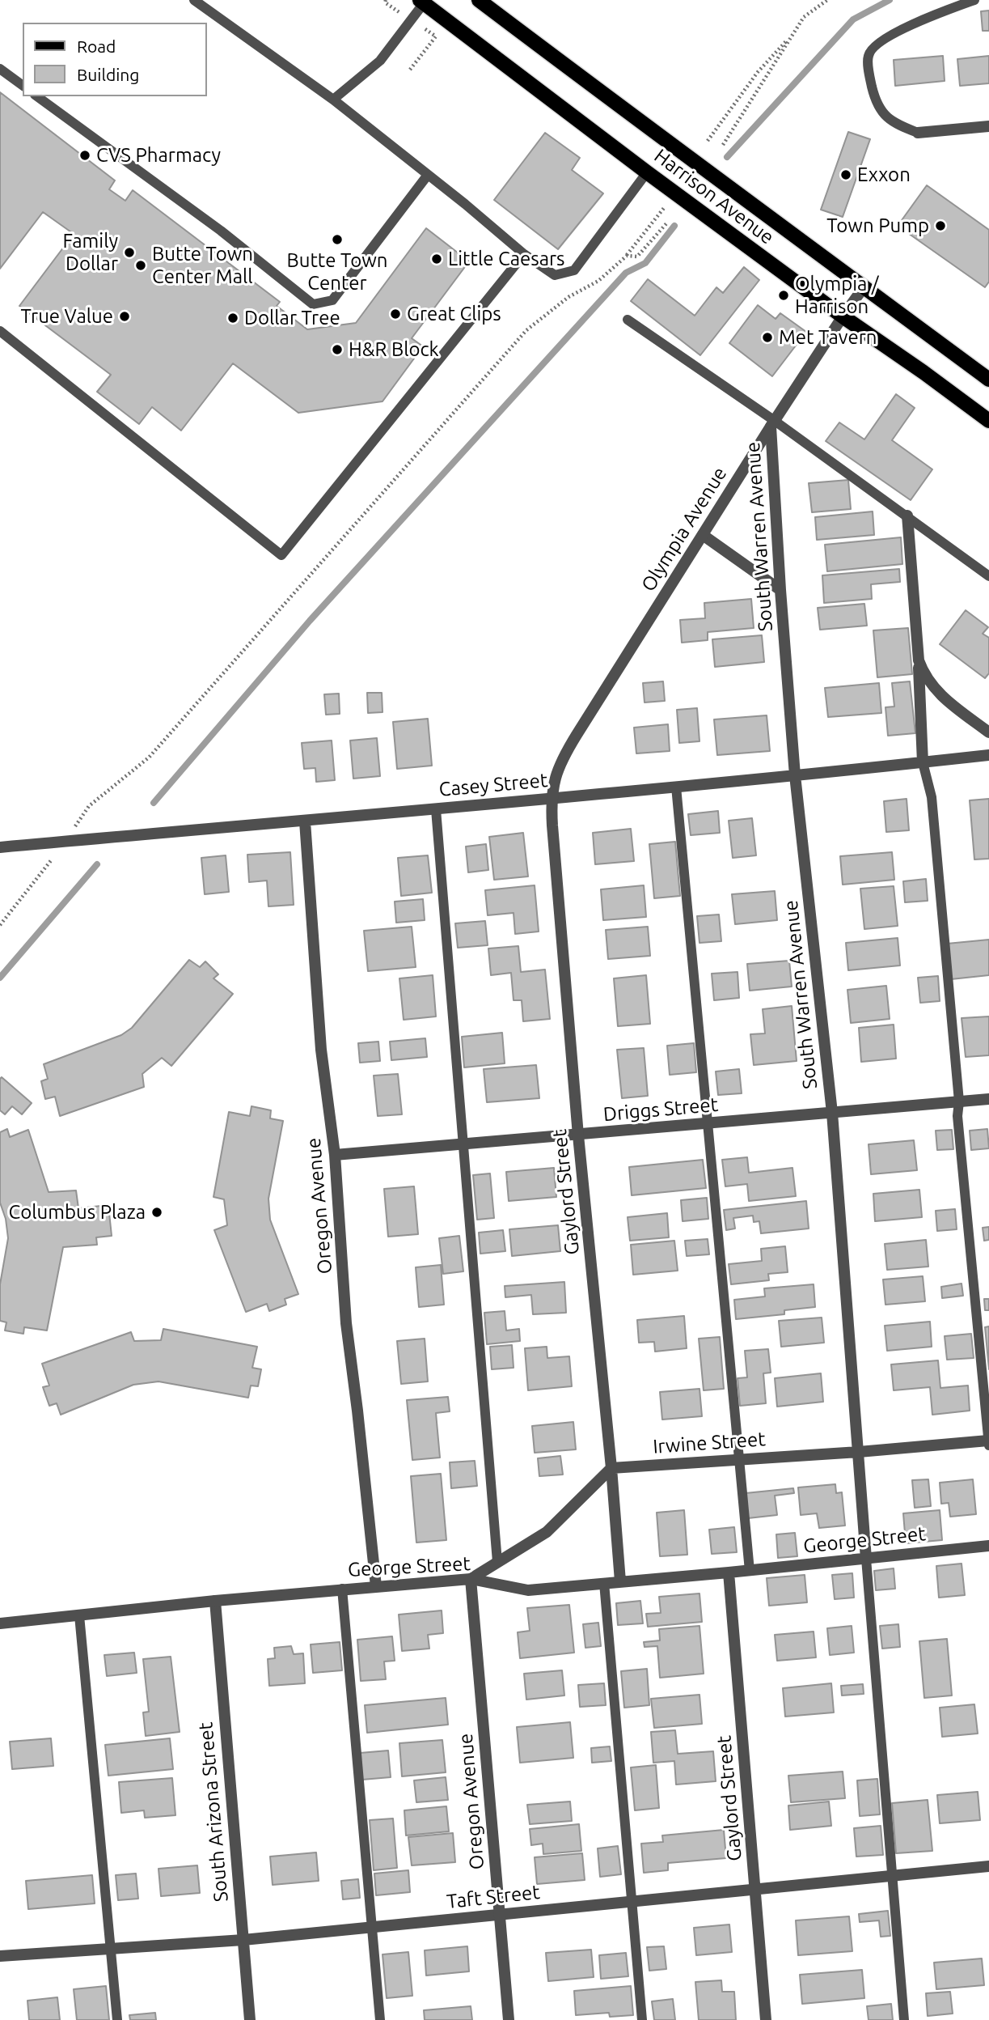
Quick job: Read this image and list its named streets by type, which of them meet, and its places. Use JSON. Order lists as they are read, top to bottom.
{
  "streets": {
    "main road": ["Harrison Avenue"],
    "street": [
      "Olympia Avenue",
      "South Warren Avenue",
      "Casey Street",
      "Driggs Street",
      "Gaylord Street",
      "Oregon Avenue",
      "Irwine Street",
      "George Street",
      "South Arizona Street",
      "Taft Street"
    ]
  },
  "crossings": [
    ["Harrison Avenue", "Olympia Avenue"],
    ["Olympia Avenue", "South Warren Avenue"],
    ["Olympia Avenue", "Casey Street"],
    ["Olympia Avenue", "Gaylord Street"],
    ["South Warren Avenue", "Casey Street"],
    ["South Warren Avenue", "Driggs Street"],
    ["South Warren Avenue", "Irwine Street"],
    ["South Warren Avenue", "George Street"],
    ["Casey Street", "Gaylord Street"],
    ["Casey Street", "Oregon Avenue"],
    ["Driggs Street", "Gaylord Street"],
    ["Driggs Street", "Oregon Avenue"],
    ["Gaylord Street", "Irwine Street"],
    ["Gaylord Street", "George Street"],
    ["Gaylord Street", "Taft Street"],
    ["Oregon Avenue", "George Street"],
    ["Oregon Avenue", "Taft Street"],
    ["George Street", "South Arizona Street"],
    ["South Arizona Street", "Taft Street"]
  ],
  "places": [
    "CVS Pharmacy",
    "Exxon",
    "Town Pump",
    "Butte Town Center",
    "Family Dollar",
    "Little Caesars",
    "Butte Town Center Mall",
    "Olympia / Harrison",
    "Great Clips",
    "True Value",
    "Dollar Tree",
    "Met Tavern",
    "H&R Block",
    "Columbus Plaza"
  ],
  "legend": ["Road", "Building"]
}
